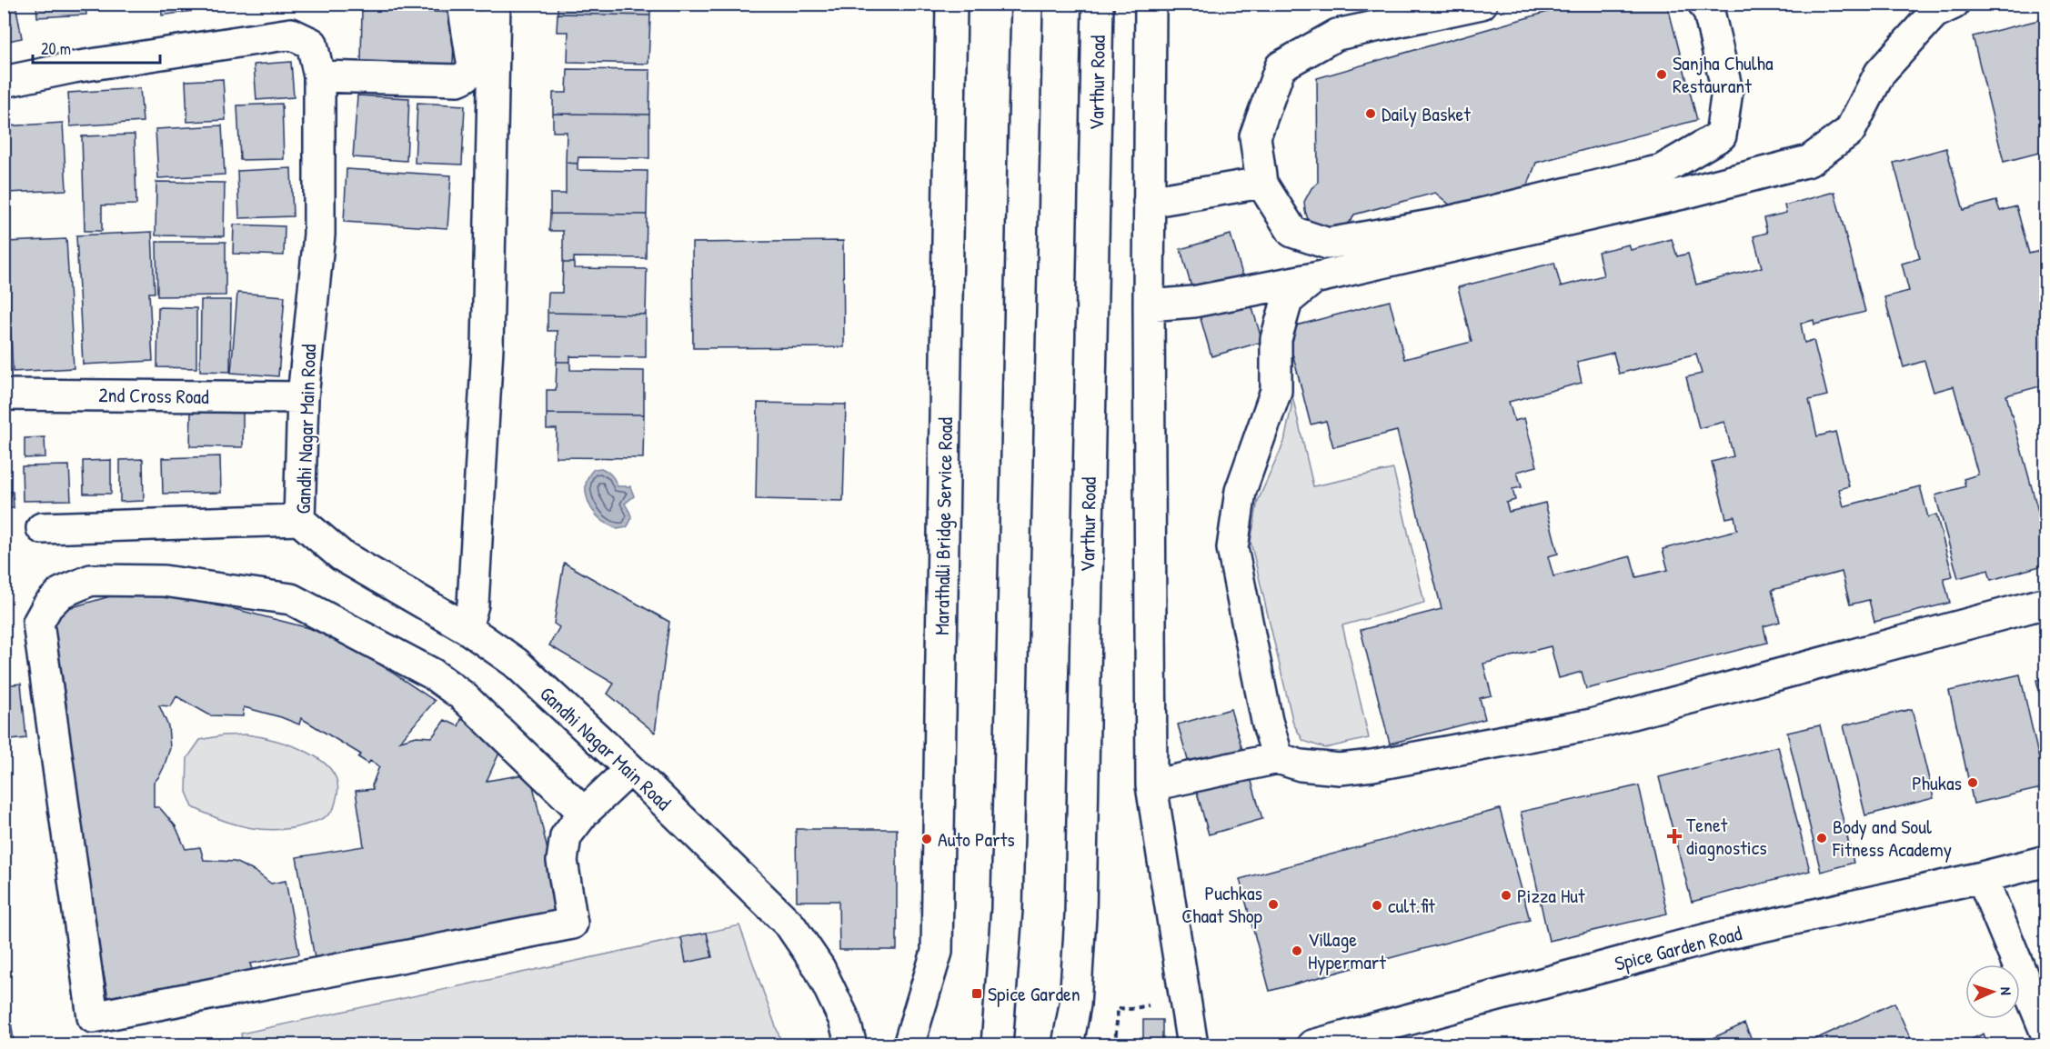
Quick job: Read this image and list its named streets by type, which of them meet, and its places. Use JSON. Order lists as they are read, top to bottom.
{
  "streets": {
    "street": [
      "Varthur Road",
      "2nd Cross Road",
      "Gandhi Nagar Main Road",
      "Marathalli Bridge Service Road",
      "Spice Garden Road"
    ]
  },
  "crossings": [
    ["2nd Cross Road", "Gandhi Nagar Main Road"]
  ],
  "places": {
    "other": [
      "Sanjha Chulha Restaurant",
      "Daily Basket",
      "Phukas",
      "Body and Soul Fitness Academy",
      "Auto Parts",
      "Pizza Hut",
      "Puchkas Chaat Shop",
      "cult.fit",
      "Village Hypermart"
    ],
    "health": ["Tenet diagnostics"],
    "transit": ["Spice Garden"]
  },
  "scale_bar": "20 m",
  "north": "right"
}
